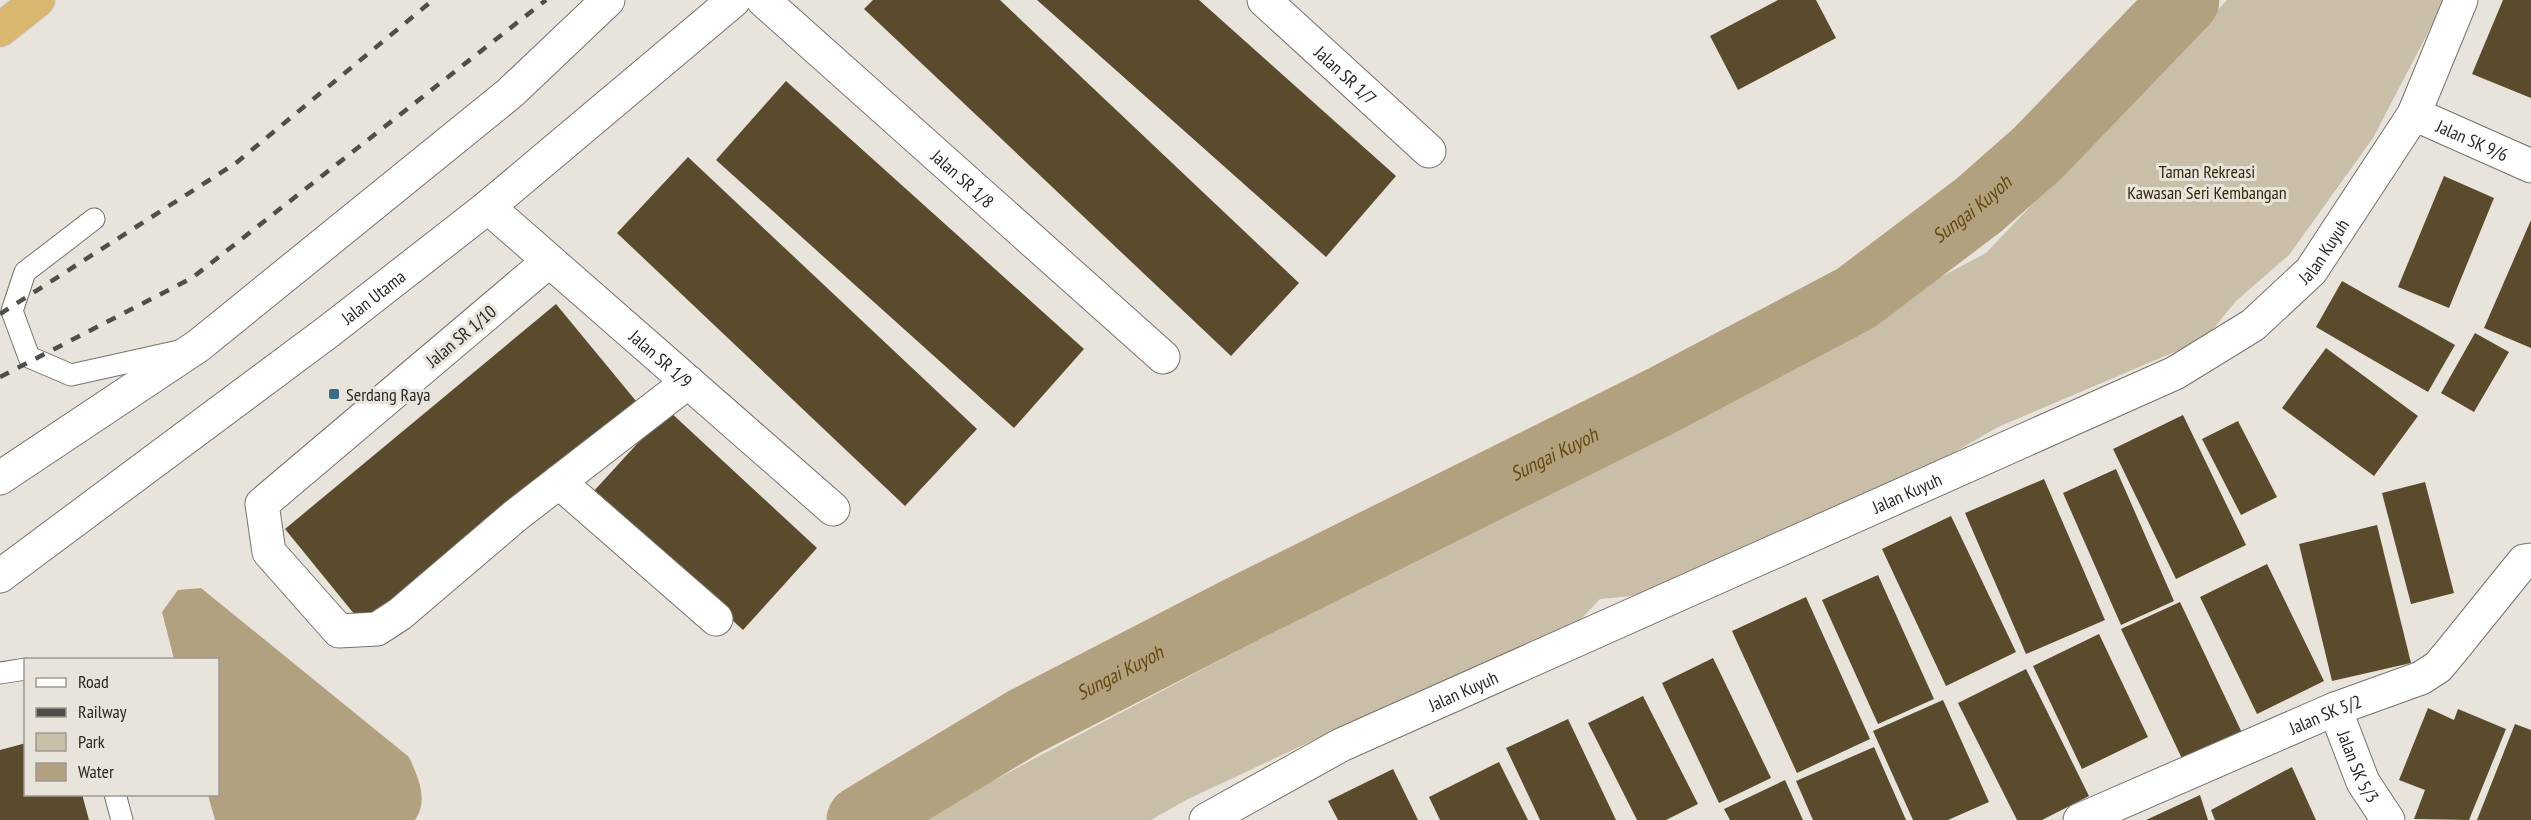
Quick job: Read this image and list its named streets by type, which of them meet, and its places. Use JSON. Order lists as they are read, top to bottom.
{
  "streets": {
    "street": [
      "Jalan SR 1/7",
      "Jalan SK 9/6",
      "Jalan SR 1/8",
      "Jalan Kuyuh",
      "Jalan Utama",
      "Jalan SR 1/10",
      "Jalan SR 1/9",
      "Jalan SK 5/2",
      "Jalan SK 5/3"
    ]
  },
  "crossings": [
    ["Jalan SK 9/6", "Jalan Kuyuh"],
    ["Jalan Utama", "Jalan SR 1/9"],
    ["Jalan SR 1/10", "Jalan SR 1/9"],
    ["Jalan SK 5/2", "Jalan SK 5/3"]
  ],
  "water": ["Sungai Kuyoh"],
  "parks": ["Taman Rekreasi Kawasan Seri Kembangan"],
  "places": {
    "transit": ["Serdang Raya"]
  },
  "legend": [
    "Road",
    "Railway",
    "Park",
    "Water"
  ]
}
